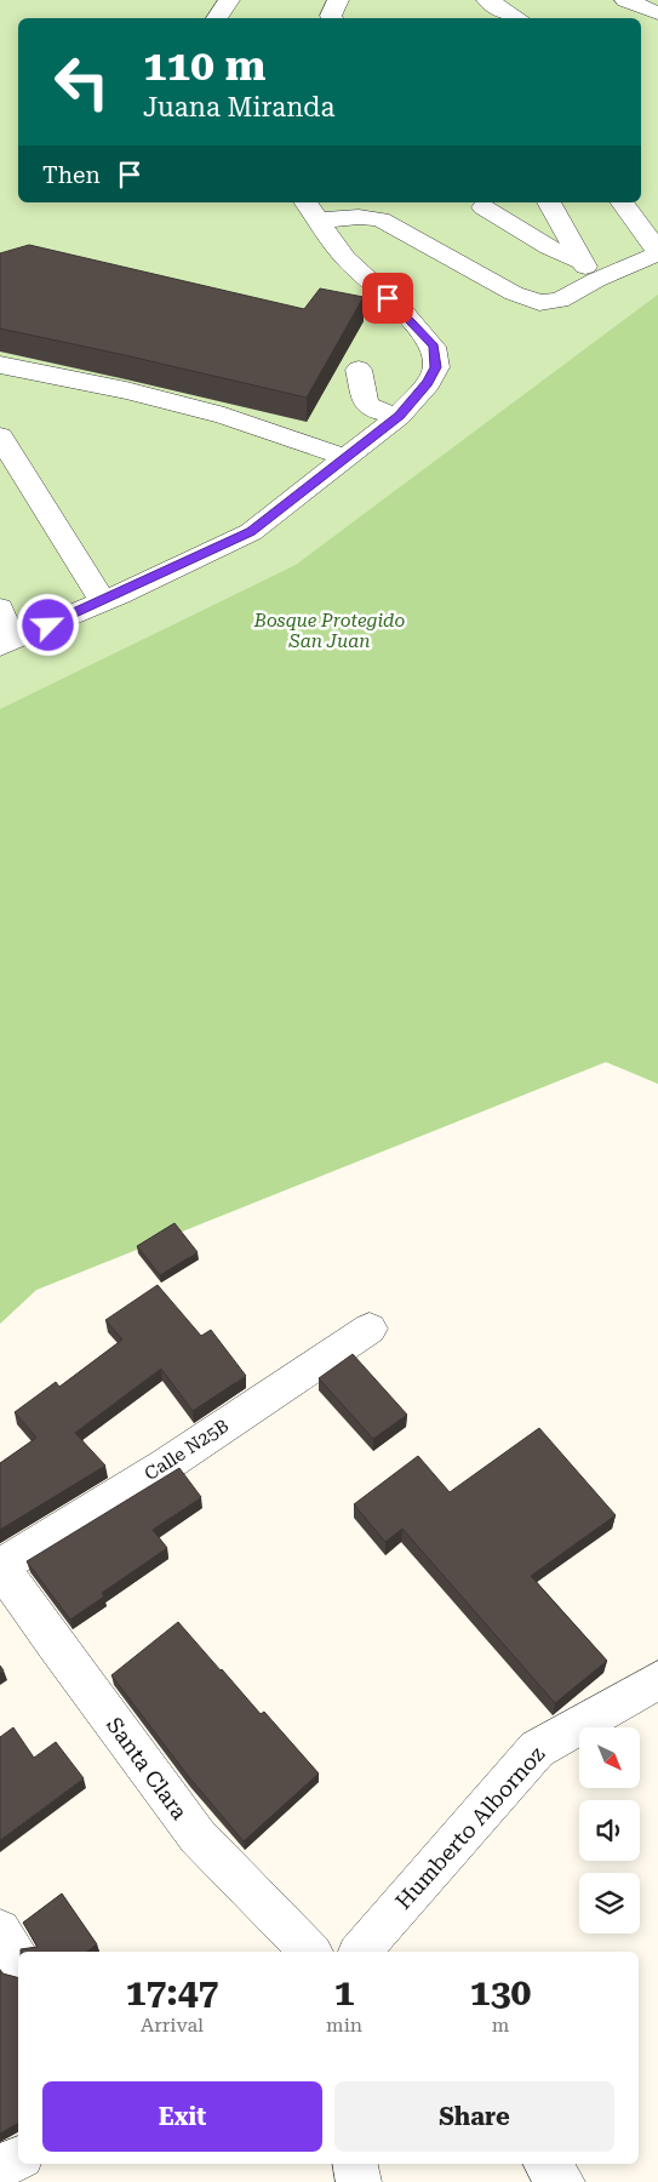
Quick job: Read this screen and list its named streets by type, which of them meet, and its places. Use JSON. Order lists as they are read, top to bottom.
{
  "streets": {
    "street": ["Calle N25B", "Santa Clara", "Humberto Albornoz"]
  },
  "crossings": [
    ["Calle N25B", "Santa Clara"]
  ],
  "parks": ["Bosque Protegido San Juan"],
  "north": "bottom right",
  "page": {
    "turn": ["110 m", "Juana Miranda"],
    "then": "Then",
    "eta": [
      "17:47",
      "Arrival",
      "1",
      "min",
      "130",
      "m"
    ],
    "buttons": ["Exit", "Share"]
  }
}
